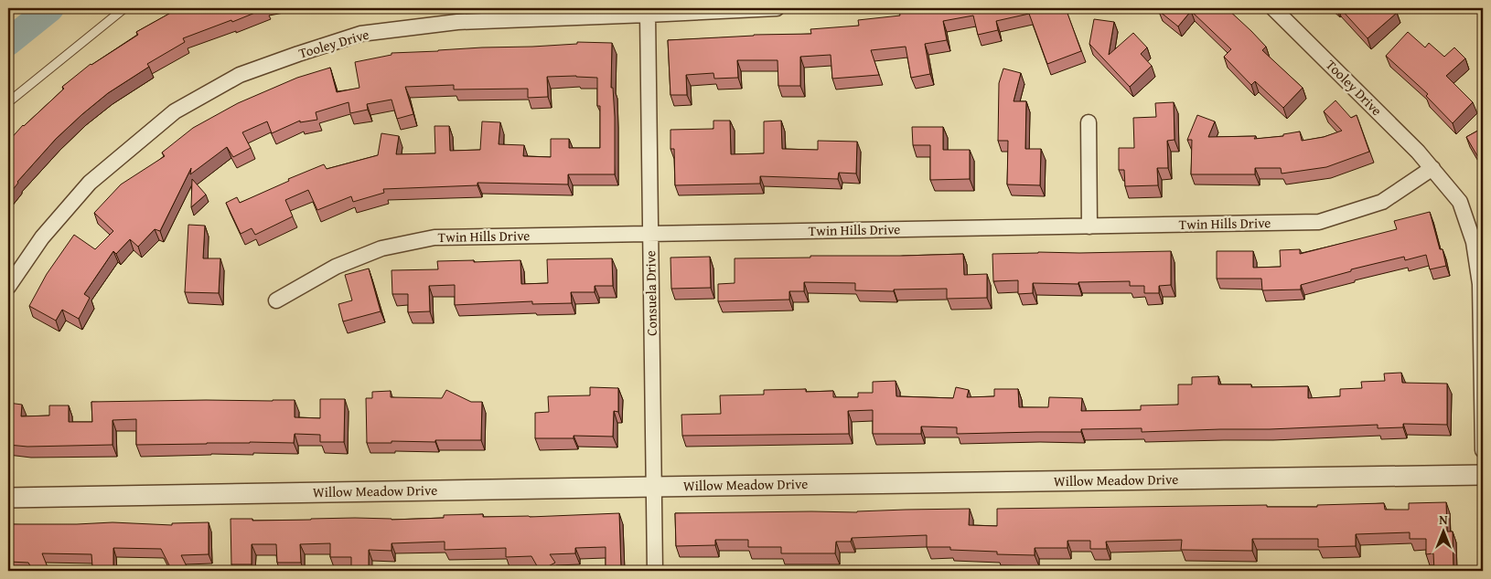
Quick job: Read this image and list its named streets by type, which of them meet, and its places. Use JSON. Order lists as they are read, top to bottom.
{
  "streets": {
    "street": [
      "Tooley Drive",
      "Twin Hills Drive",
      "Consuela Drive",
      "Willow Meadow Drive"
    ]
  },
  "crossings": [
    ["Tooley Drive", "Twin Hills Drive"],
    ["Tooley Drive", "Consuela Drive"],
    ["Twin Hills Drive", "Consuela Drive"],
    ["Consuela Drive", "Willow Meadow Drive"]
  ],
  "north": "top"
}
